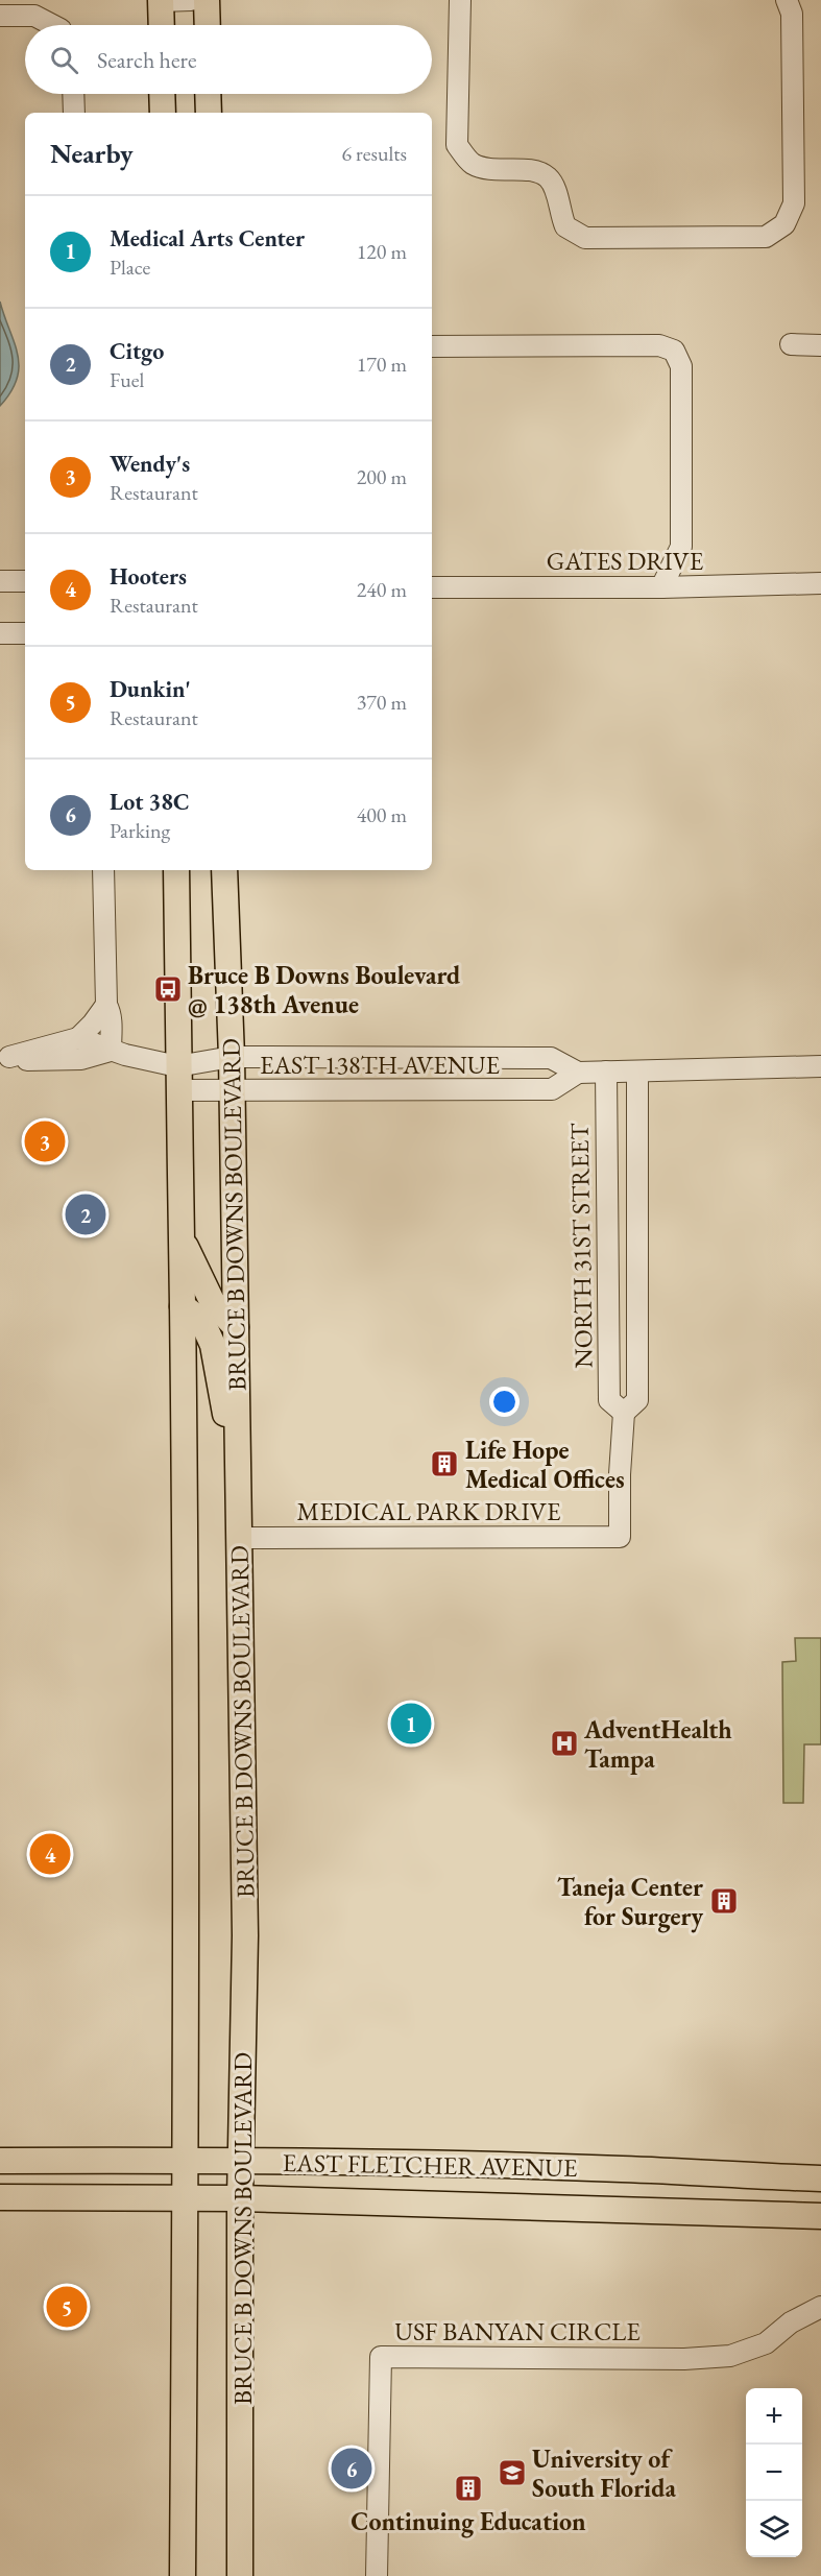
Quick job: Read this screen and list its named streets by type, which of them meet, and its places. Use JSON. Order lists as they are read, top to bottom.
{
  "streets": {
    "main road": ["BRUCE B DOWNS BOULEVARD", "EAST FLETCHER AVENUE"],
    "street": [
      "GATES DRIVE",
      "EAST 138TH AVENUE",
      "NORTH 31ST STREET",
      "MEDICAL PARK DRIVE",
      "USF BANYAN CIRCLE"
    ]
  },
  "crossings": [
    ["EAST 138TH AVENUE", "BRUCE B DOWNS BOULEVARD"],
    ["EAST 138TH AVENUE", "NORTH 31ST STREET"],
    ["BRUCE B DOWNS BOULEVARD", "MEDICAL PARK DRIVE"],
    ["BRUCE B DOWNS BOULEVARD", "EAST FLETCHER AVENUE"],
    ["NORTH 31ST STREET", "MEDICAL PARK DRIVE"]
  ],
  "places": {
    "bus stop": ["Bruce B Downs Boulevard @ 138th Avenue"],
    "building": ["Life Hope Medical Offices", "Taneja Center for Surgery", "Continuing Education"],
    "hospital": ["AdventHealth Tampa"],
    "school or university": ["University of South Florida"]
  },
  "page": {
    "search": "Search here",
    "heading": ["Nearby", "6 results"],
    "list": [
      {
        "mark": "1",
        "name": "Medical Arts Center",
        "note": "Place",
        "value": "120 m"
      },
      {
        "mark": "2",
        "name": "Citgo",
        "note": "Fuel",
        "value": "170 m"
      },
      {
        "mark": "3",
        "name": "Wendy's",
        "note": "Restaurant",
        "value": "200 m"
      },
      {
        "mark": "4",
        "name": "Hooters",
        "note": "Restaurant",
        "value": "240 m"
      },
      {
        "mark": "5",
        "name": "Dunkin'",
        "note": "Restaurant",
        "value": "370 m"
      },
      {
        "mark": "6",
        "name": "Lot 38C",
        "note": "Parking",
        "value": "400 m"
      }
    ],
    "pins": [
      "3",
      "2",
      "1",
      "4",
      "5",
      "6"
    ],
    "map_buttons": ["+", "−"]
  }
}
